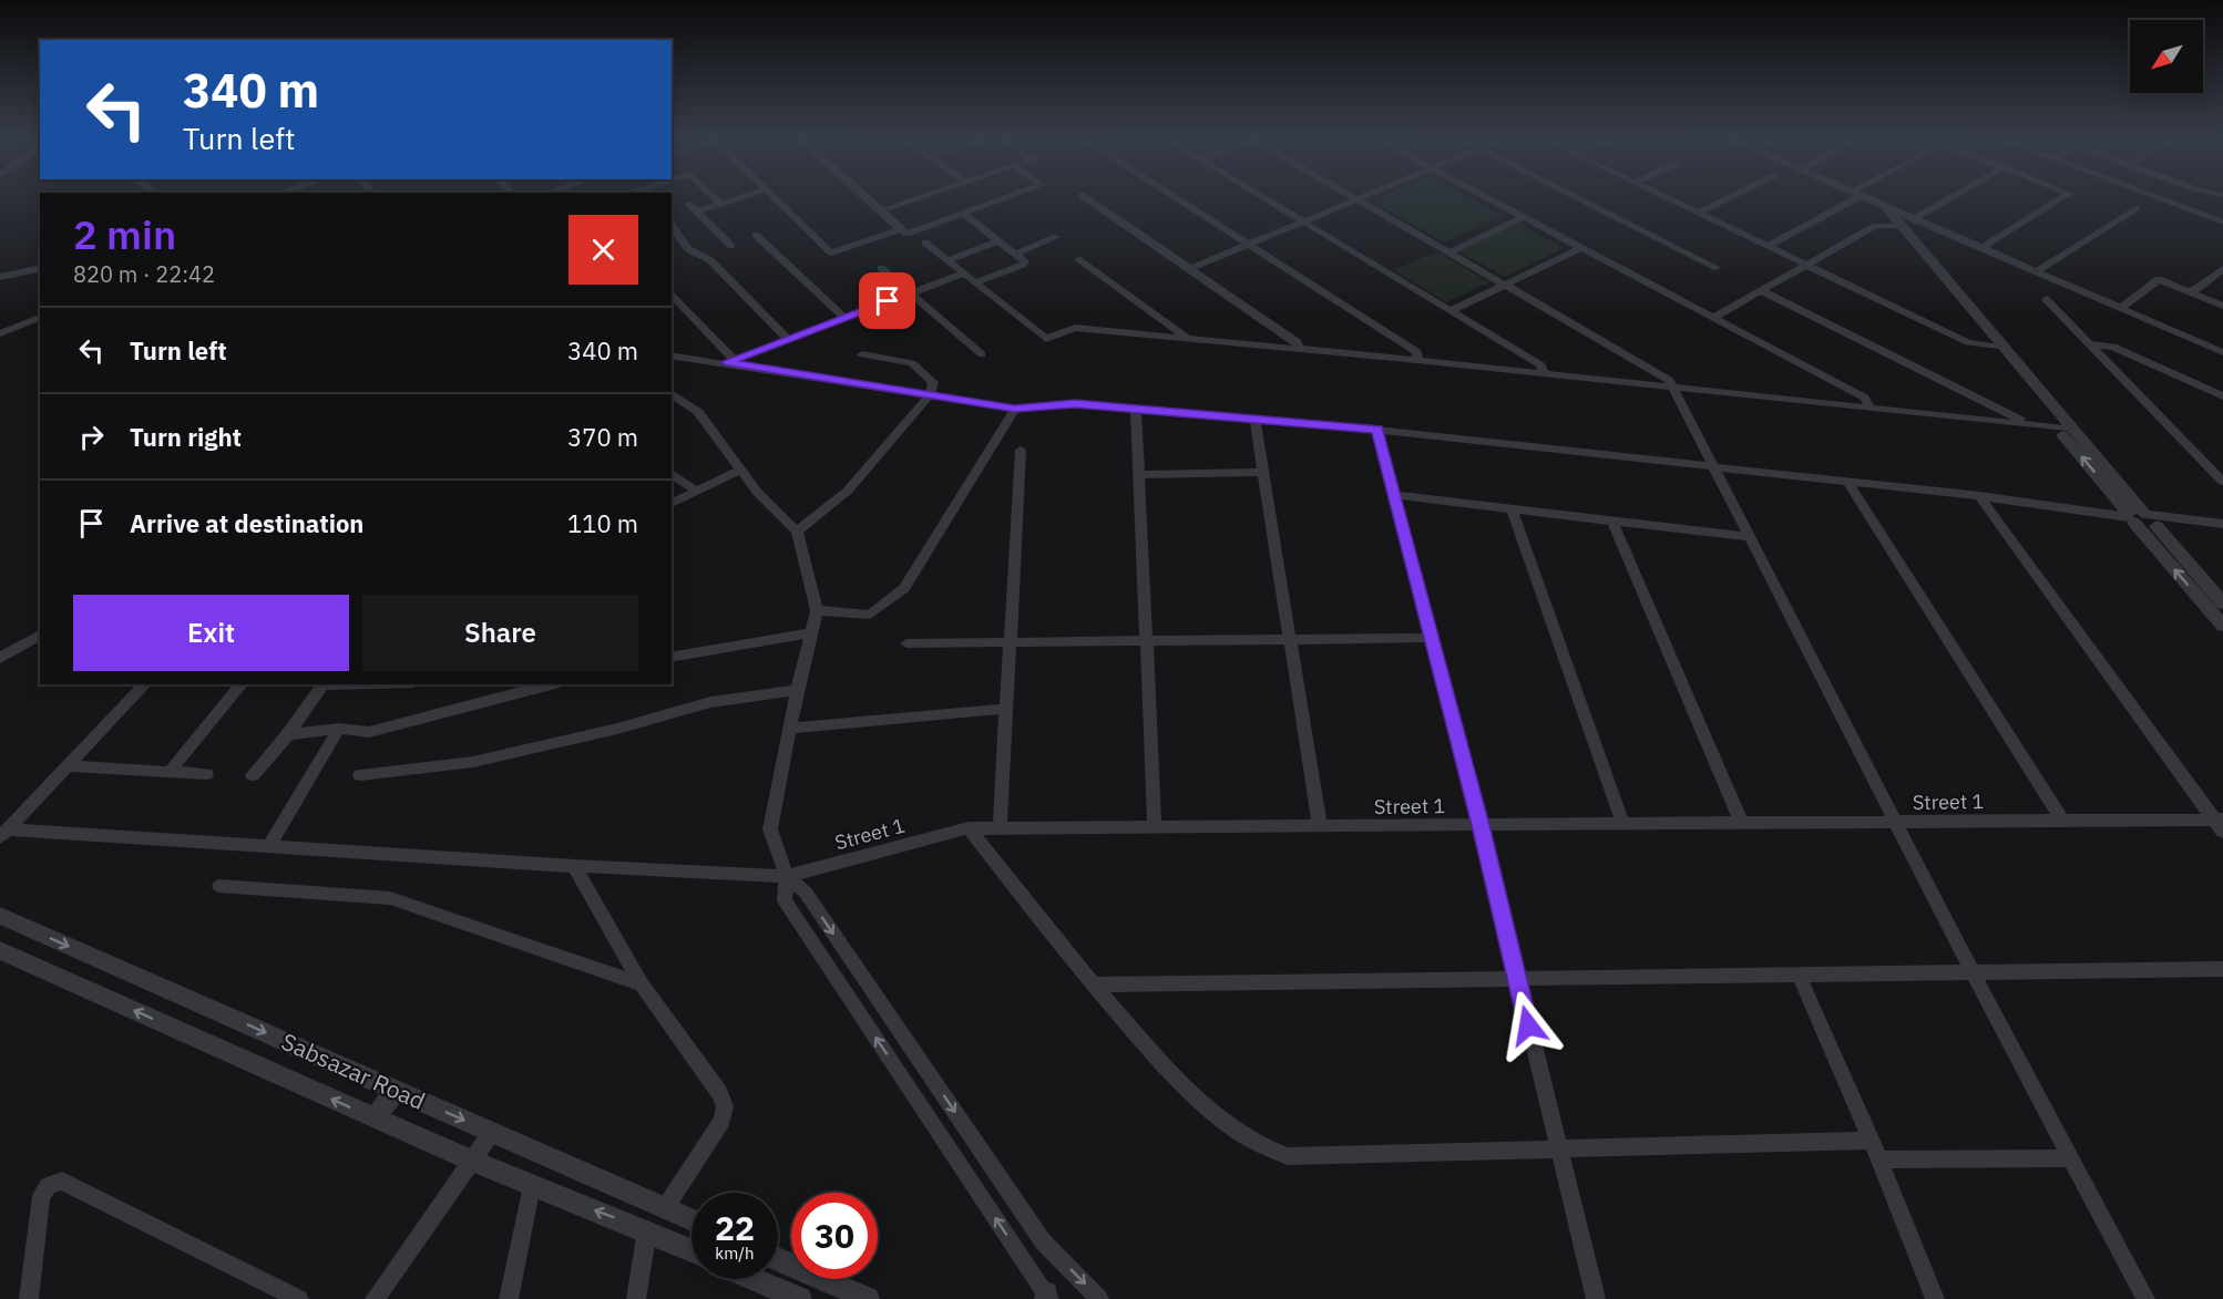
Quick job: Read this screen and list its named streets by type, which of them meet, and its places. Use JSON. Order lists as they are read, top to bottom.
{
  "streets": {
    "street": ["Street 1", "Sabsazar Road"]
  },
  "north": "bottom left",
  "page": {
    "turn": ["340 m", "Turn left"],
    "heading": ["2 min", "820 m · 22:42"],
    "list": [
      {
        "name": "Turn left",
        "value": "340 m"
      },
      {
        "name": "Turn right",
        "value": "370 m"
      },
      {
        "name": "Arrive at destination",
        "value": "110 m"
      }
    ],
    "buttons": ["Exit", "Share"],
    "speed": "22 km/h",
    "limit": "30"
  }
}
